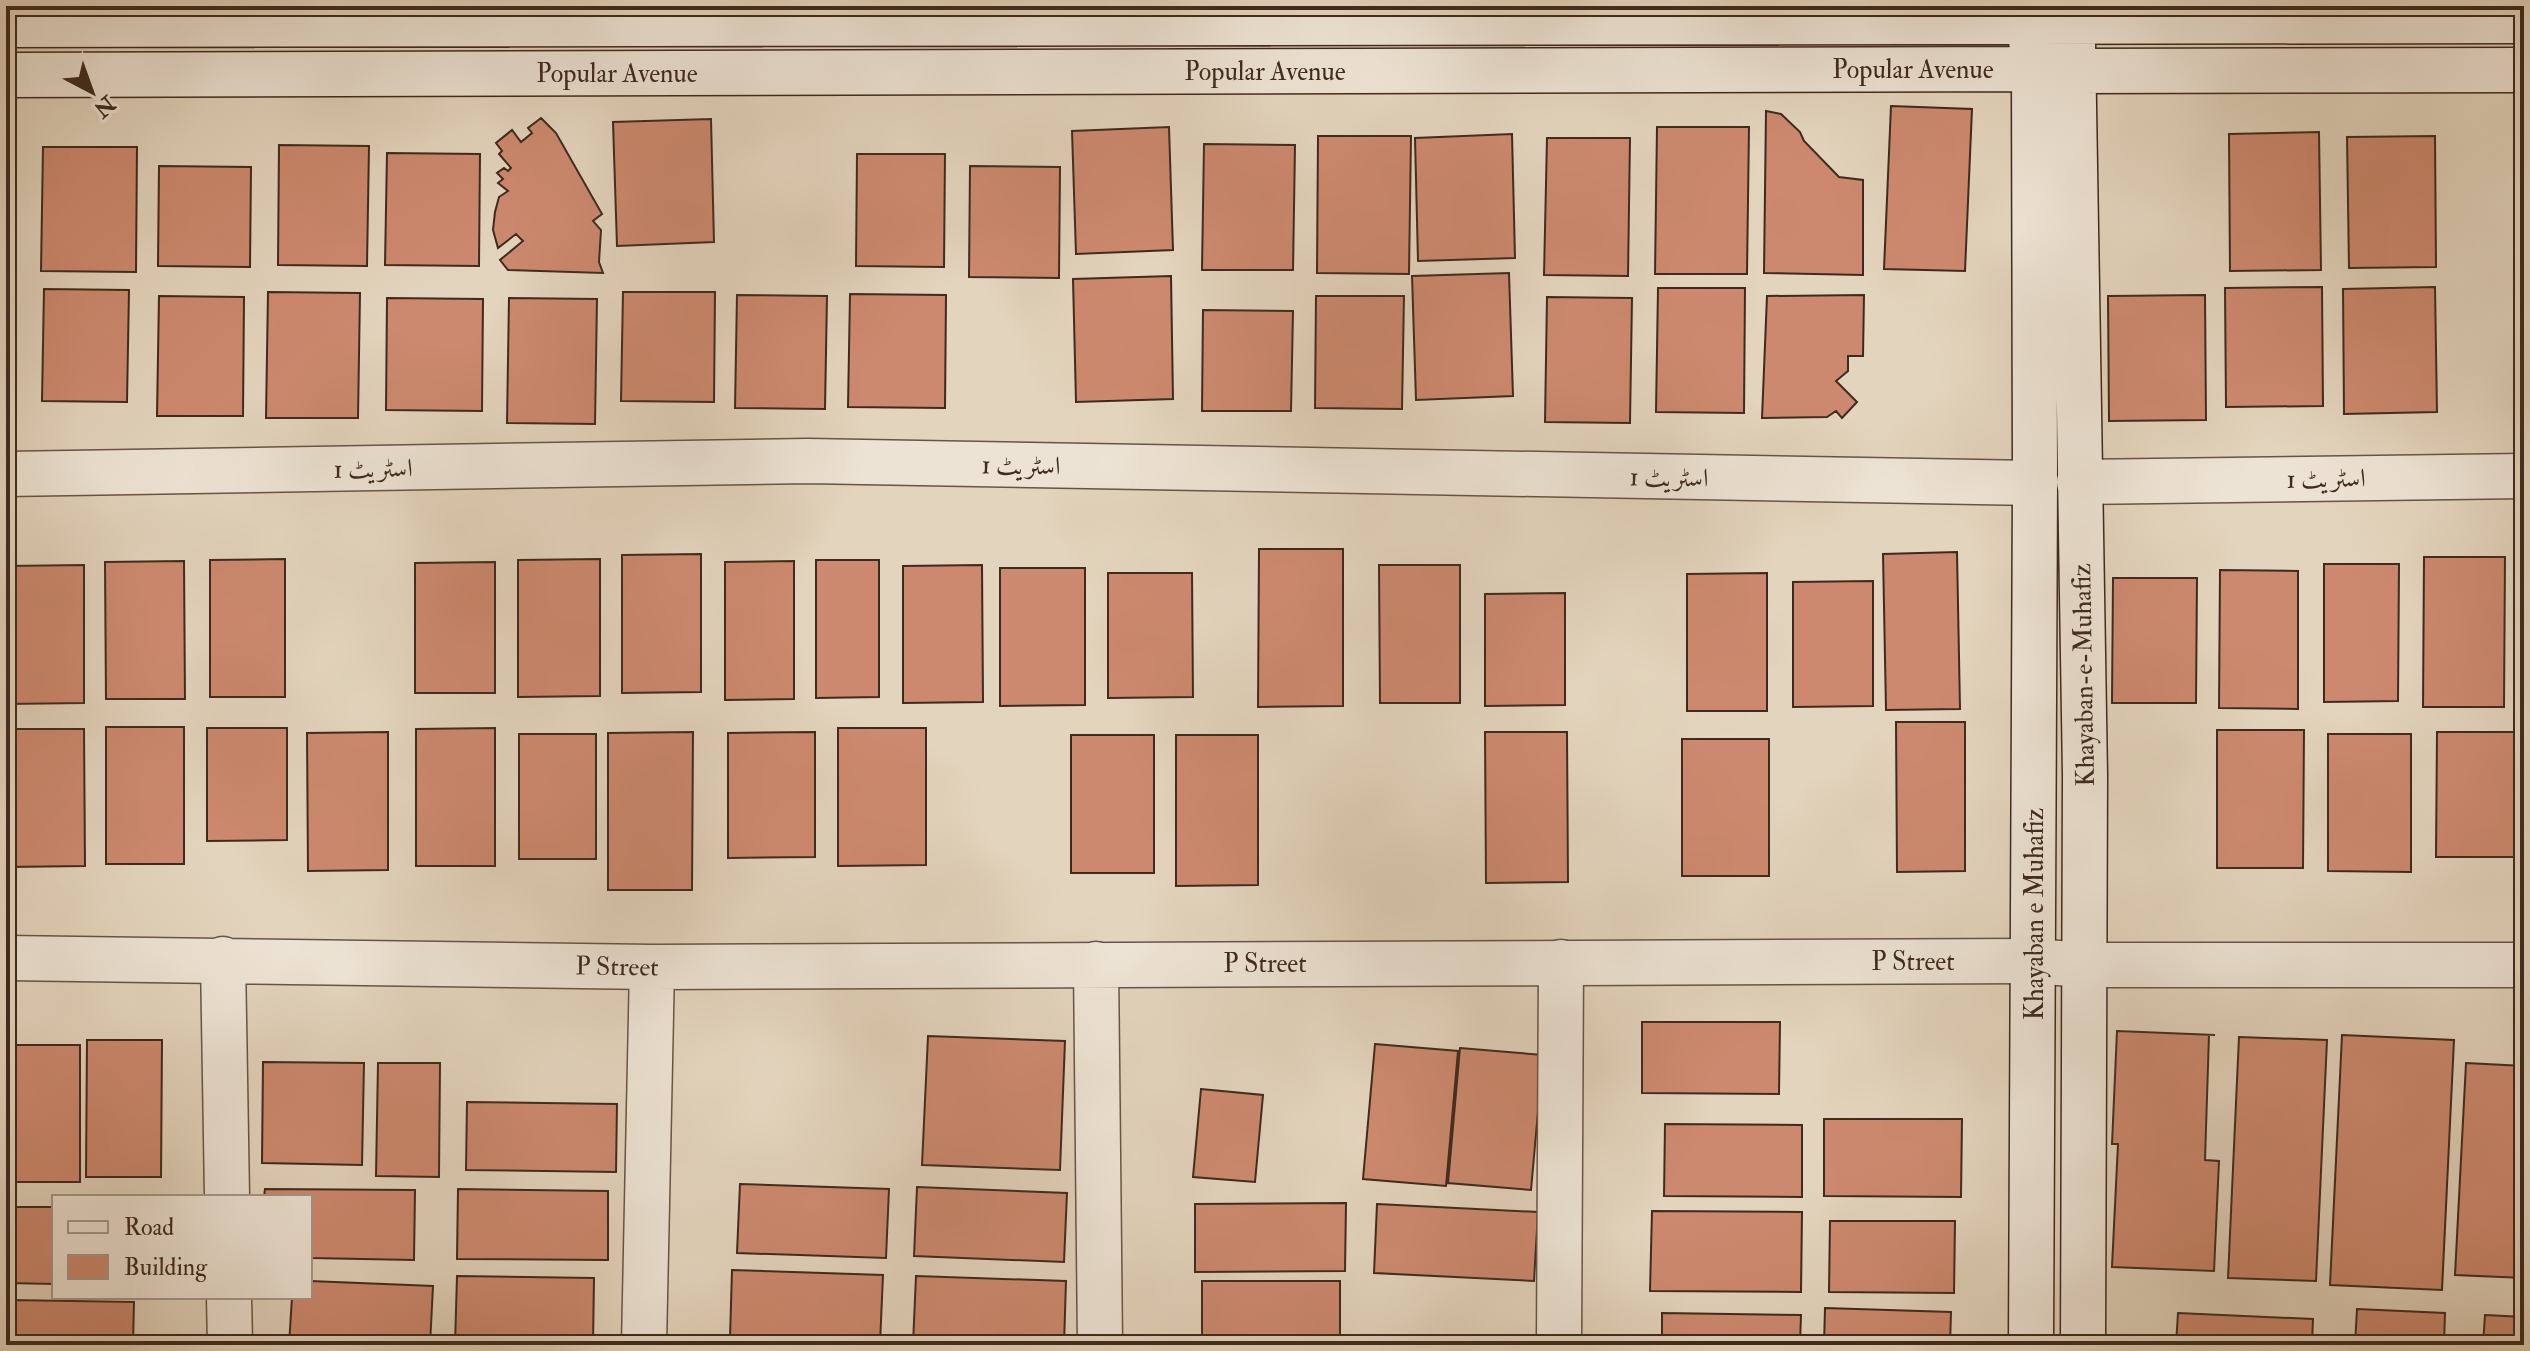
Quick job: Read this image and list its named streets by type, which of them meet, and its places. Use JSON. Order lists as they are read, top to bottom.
{
  "streets": {
    "street": [
      "Popular Avenue",
      "اسٹریٹ 1",
      "Khayaban-e-Muhafiz",
      "Khayaban e Muhafiz",
      "P Street"
    ]
  },
  "crossings": [
    ["Popular Avenue", "Khayaban-e-Muhafiz"],
    ["اسٹریٹ 1", "Khayaban-e-Muhafiz"],
    ["اسٹریٹ 1", "Khayaban e Muhafiz"],
    ["Khayaban-e-Muhafiz", "Khayaban e Muhafiz"],
    ["Khayaban-e-Muhafiz", "P Street"],
    ["Khayaban e Muhafiz", "P Street"]
  ],
  "legend": ["Road", "Building"],
  "north": "bottom right"
}
